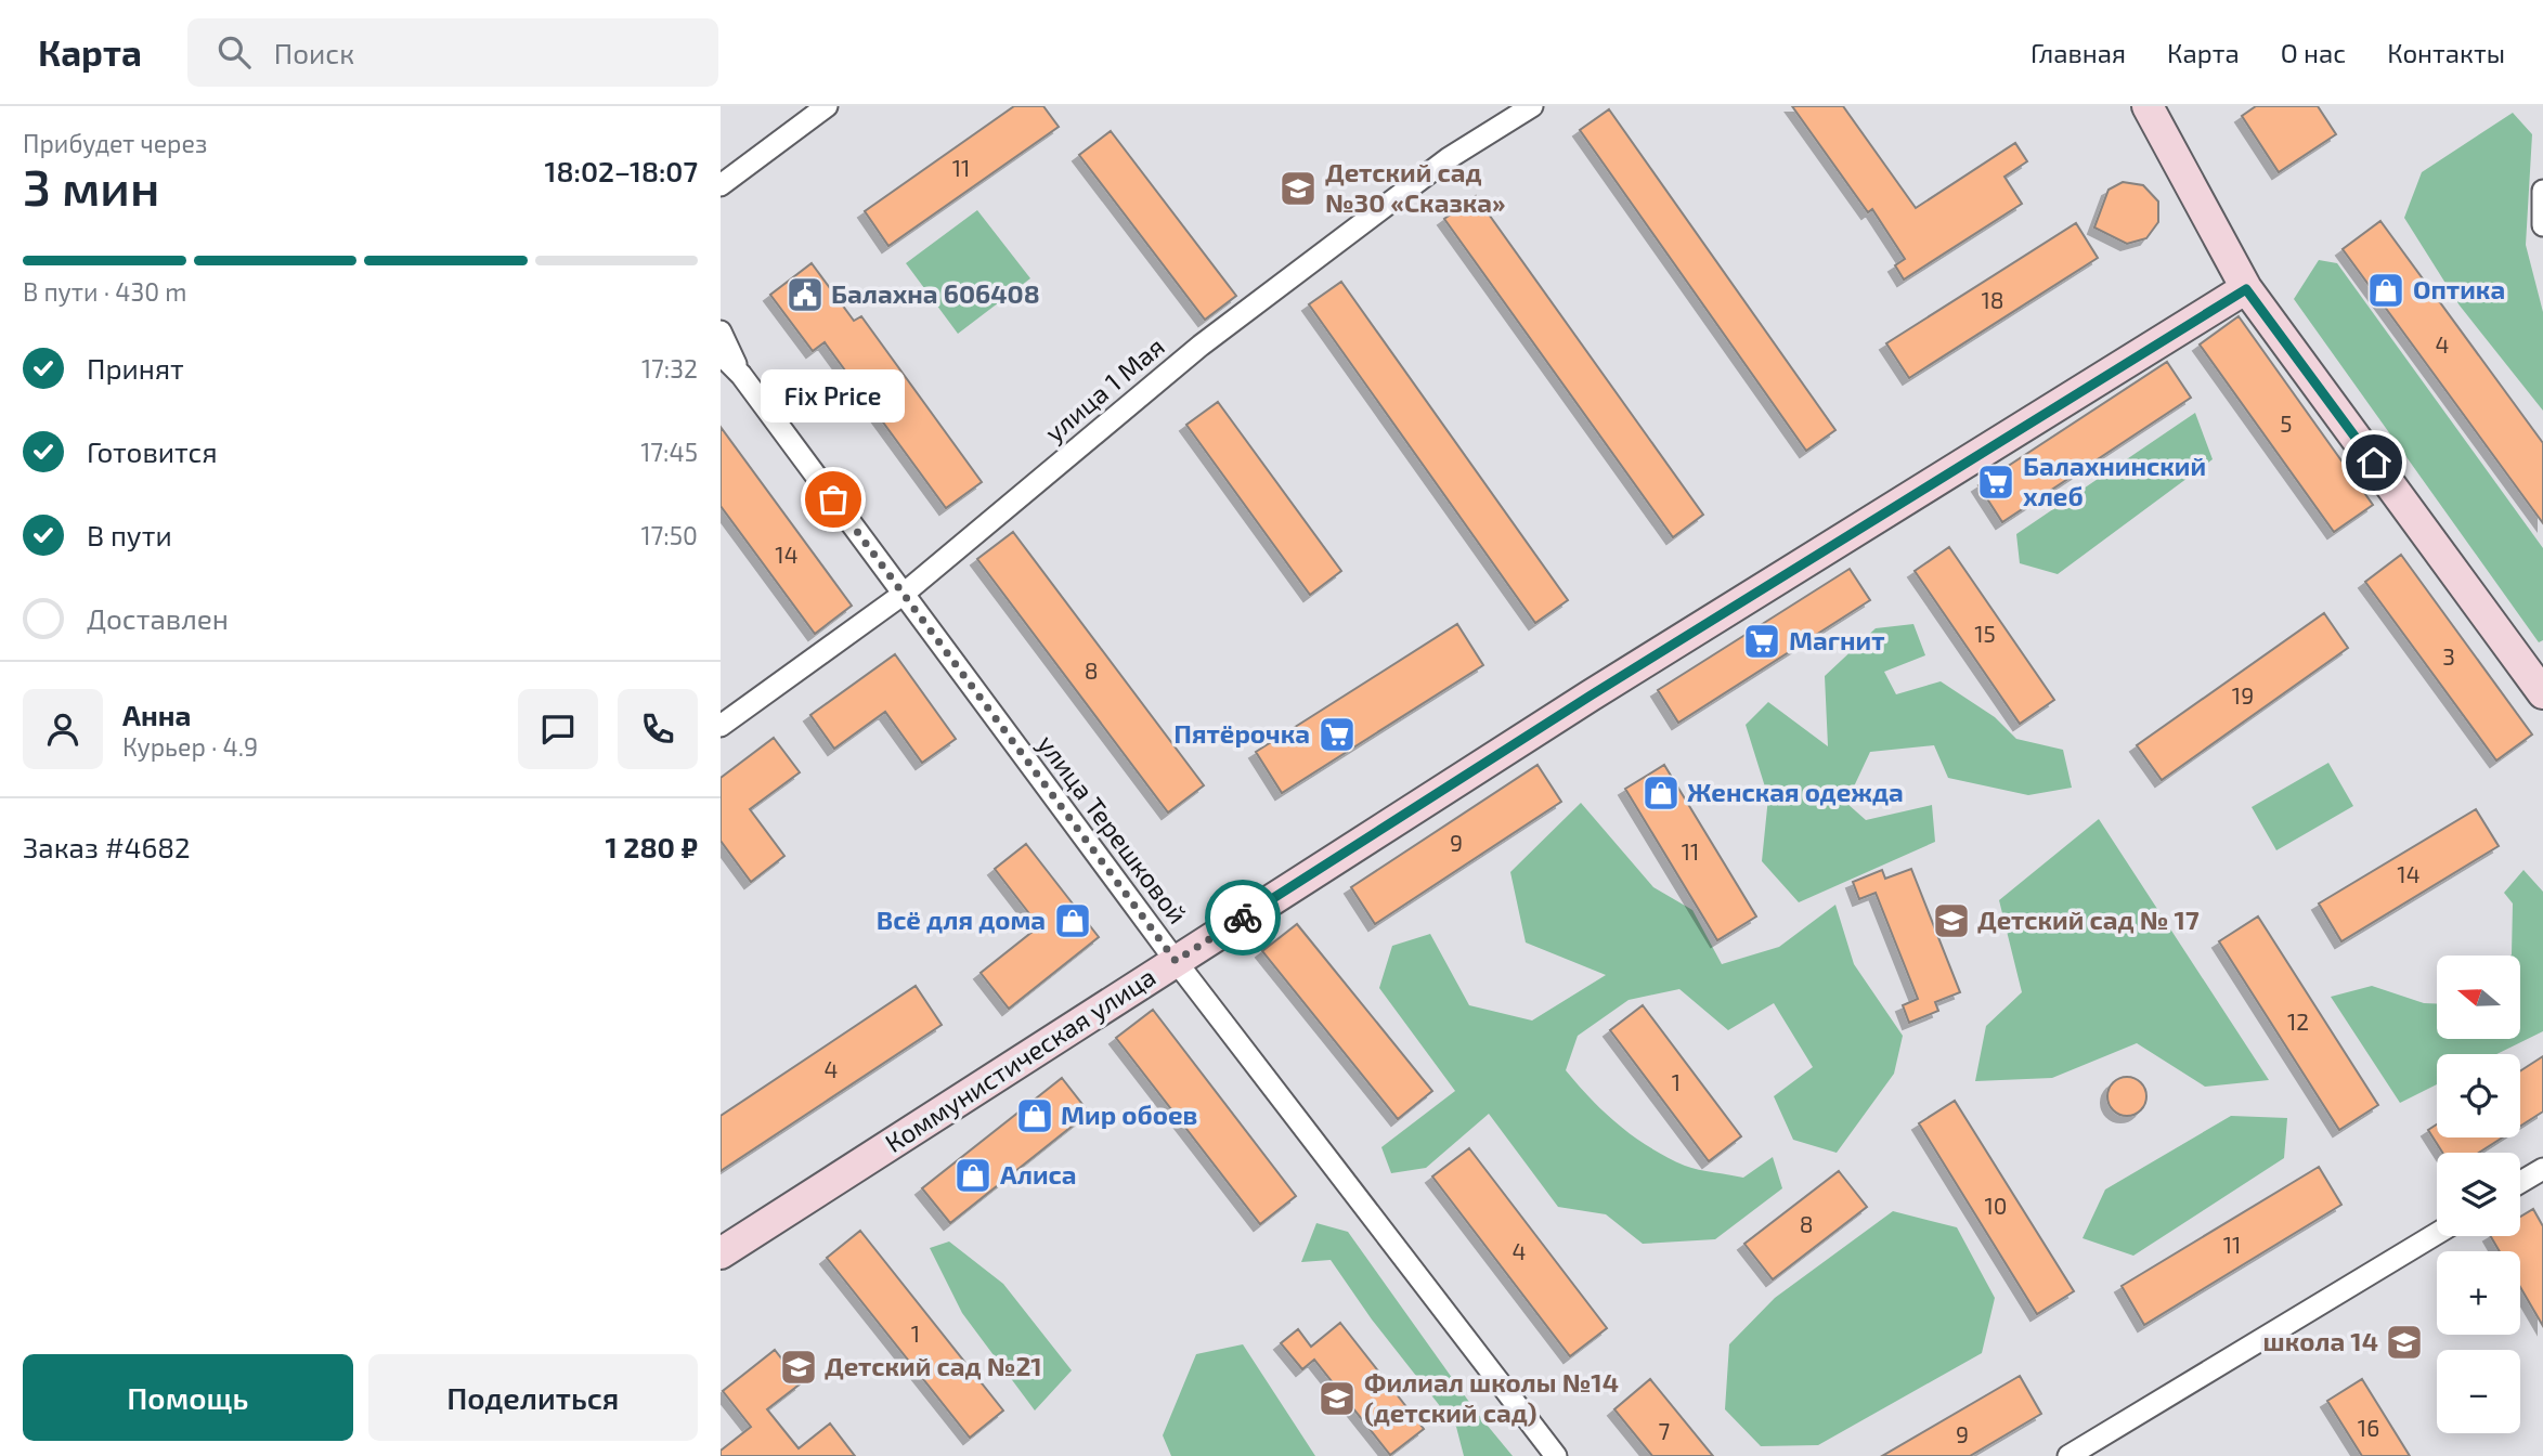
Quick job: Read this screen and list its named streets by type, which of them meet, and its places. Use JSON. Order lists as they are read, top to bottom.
{
  "streets": {
    "street": ["улица 1 Мая", "улица Терешковой", "Коммунистическая улица"]
  },
  "crossings": [
    ["улица 1 Мая", "улица Терешковой"],
    ["улица Терешковой", "Коммунистическая улица"]
  ],
  "places": {
    "school or university": [
      "Детский сад №30 «Сказка»",
      "Детский сад № 17",
      "школа 14",
      "Детский сад №21",
      "Филиал школы №14 (детский сад)"
    ],
    "shop": [
      "Оптика",
      "Женская одежда",
      "Всё для дома",
      "Мир обоев",
      "Алиса"
    ],
    "public building": ["Балахна 606408"],
    "supermarket": ["Балахнинский хлеб", "Магнит", "Пятёрочка"],
    "other": ["Fix Price"]
  },
  "house_numbers": [
    "11",
    "18",
    "4",
    "5",
    "14",
    "15",
    "3",
    "8",
    "19",
    "9",
    "11",
    "14",
    "12",
    "4",
    "1",
    "10",
    "8",
    "11",
    "4",
    "1",
    "16",
    "7",
    "9"
  ],
  "north": "left",
  "page": {
    "header": "Карта",
    "search": "Поиск",
    "nav": [
      "Главная",
      "Карта",
      "О нас",
      "Контакты"
    ],
    "heading": ["3 мин", "Прибудет через", "18:02–18:07"],
    "panel": [
      "Анна",
      "Курьер · 4.9",
      "Заказ #4682",
      "1 280 ₽"
    ],
    "bar": "В пути · 430 m",
    "list": [
      ["Принят", "17:32"],
      ["Готовится", "17:45"],
      ["В пути", "17:50"],
      "Доставлен"
    ],
    "bubble": "Fix Price",
    "map_buttons": ["+", "−"],
    "buttons": ["Помощь", "Поделиться"]
  }
}
